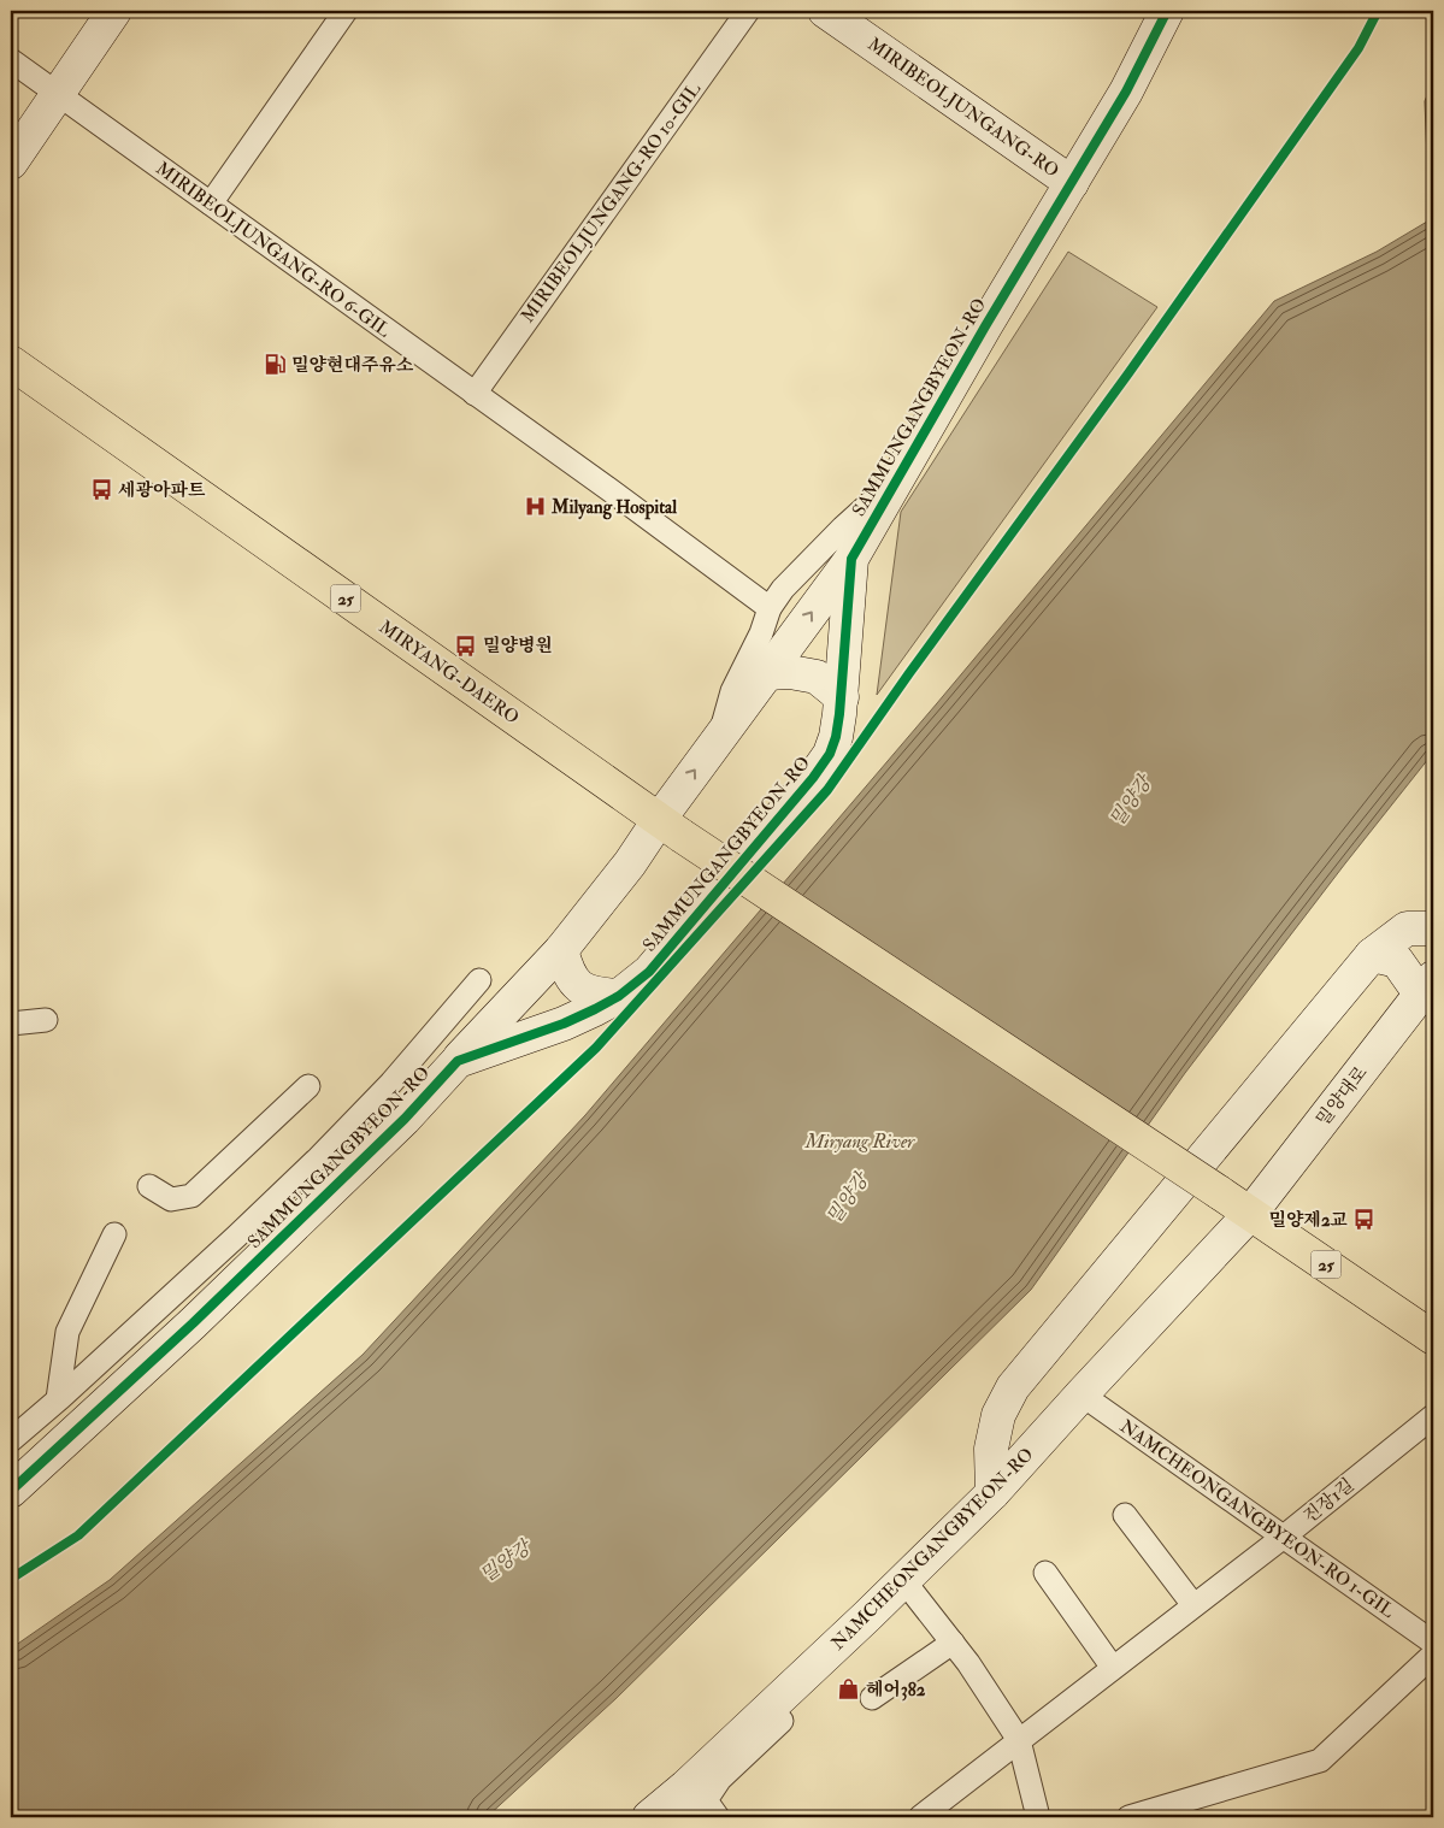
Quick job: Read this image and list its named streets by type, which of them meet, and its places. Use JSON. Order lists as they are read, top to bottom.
{
  "streets": {
    "main road": ["25", "MIRYANG-DAERO"],
    "street": [
      "MIRIBEOLJUNGANG-RO",
      "MIRIBEOLJUNGANG-RO 10-GIL",
      "MIRIBEOLJUNGANG-RO 6-GIL",
      "SAMMUNGANGBYEON-RO",
      "밀양대로",
      "진장1길",
      "NAMCHEONGANGBYEON-RO 1-GIL",
      "NAMCHEONGANGBYEON-RO"
    ]
  },
  "crossings": [
    ["MIRIBEOLJUNGANG-RO", "SAMMUNGANGBYEON-RO"],
    ["MIRIBEOLJUNGANG-RO 10-GIL", "MIRIBEOLJUNGANG-RO 6-GIL"],
    ["25", "MIRYANG-DAERO"],
    ["25", "밀양대로"],
    ["25", "NAMCHEONGANGBYEON-RO"],
    ["MIRYANG-DAERO", "밀양대로"],
    ["MIRYANG-DAERO", "NAMCHEONGANGBYEON-RO"],
    ["밀양대로", "NAMCHEONGANGBYEON-RO"],
    ["진장1길", "NAMCHEONGANGBYEON-RO 1-GIL"],
    ["NAMCHEONGANGBYEON-RO 1-GIL", "NAMCHEONGANGBYEON-RO"]
  ],
  "water": ["밀양강", "Miryang River"],
  "places": {
    "fuel station": ["밀양현대주유소"],
    "bus stop": ["세광아파트", "밀양병원", "밀양제2교"],
    "hospital": ["Milyang Hospital"],
    "shop": ["헤어382"]
  }
}
